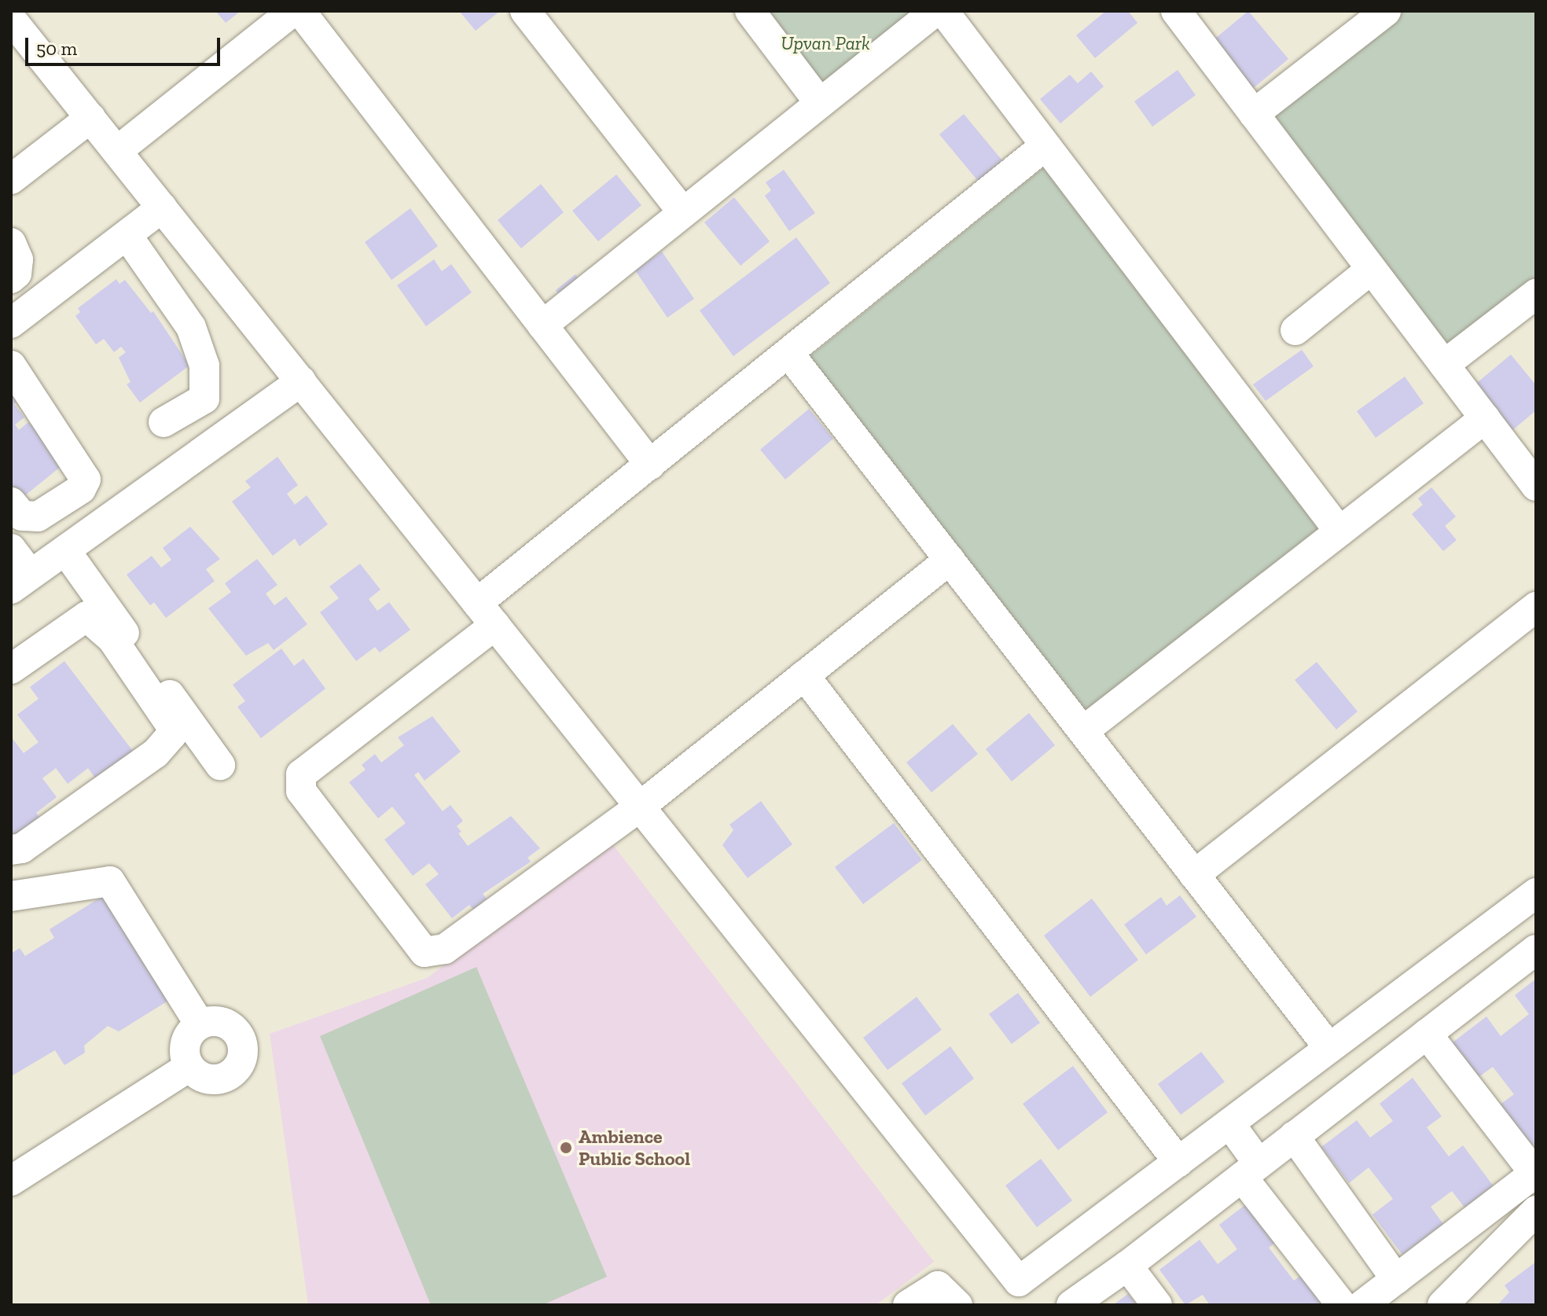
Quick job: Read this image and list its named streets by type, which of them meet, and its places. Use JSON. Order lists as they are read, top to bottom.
{
  "parks": ["Upvan Park"],
  "places": ["Ambience Public School"],
  "scale_bar": "50 m"
}
